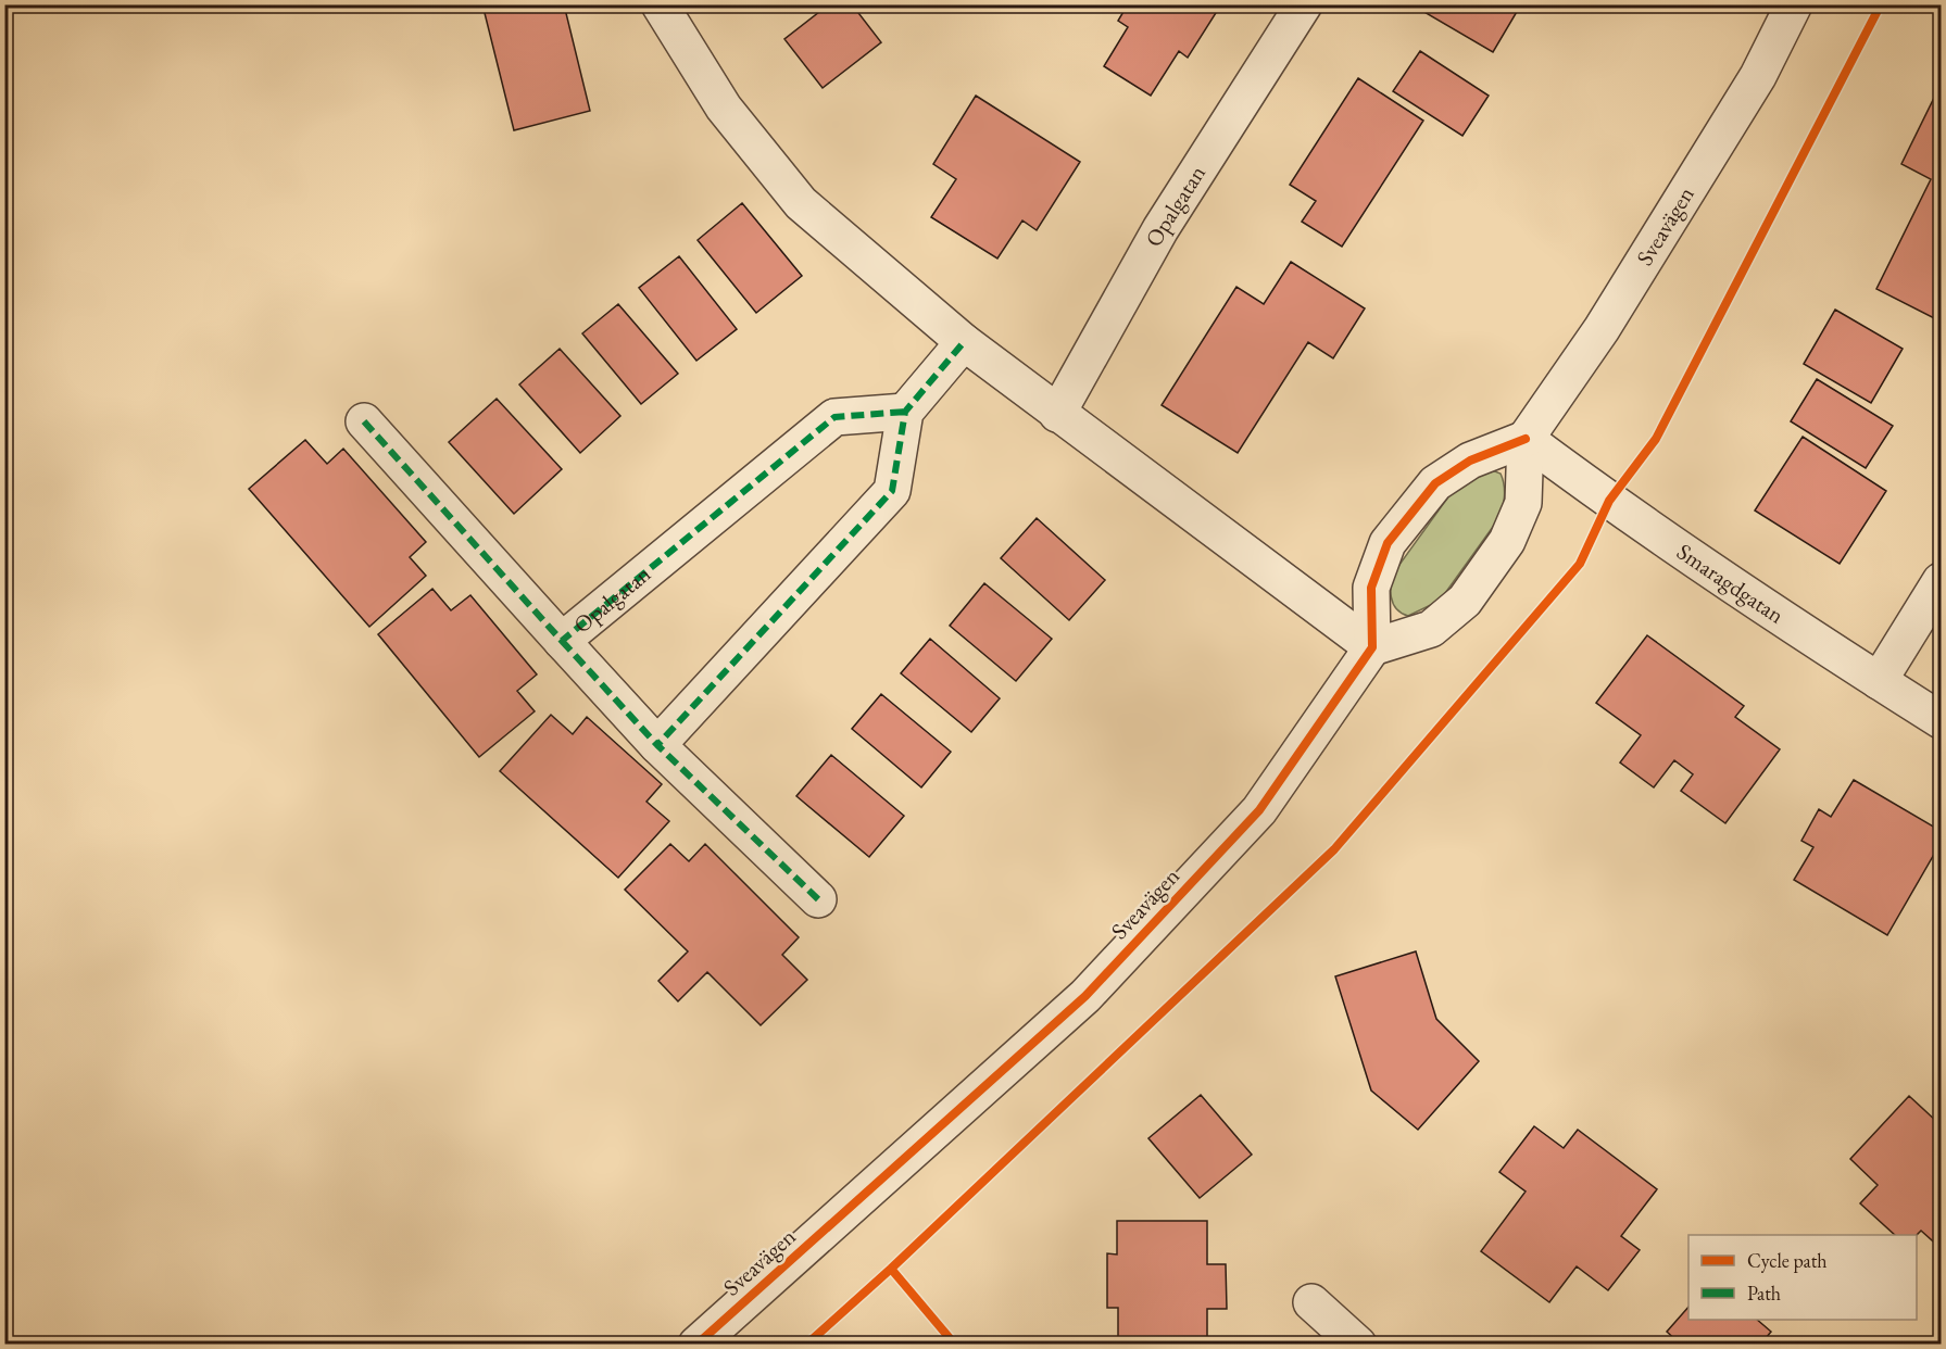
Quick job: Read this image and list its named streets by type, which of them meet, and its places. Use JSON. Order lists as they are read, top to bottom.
{
  "streets": {
    "street": ["Opalgatan", "Sveavägen", "Smaragdgatan"]
  },
  "crossings": [
    ["Sveavägen", "Smaragdgatan"]
  ],
  "legend": ["Cycle path", "Path"]
}
